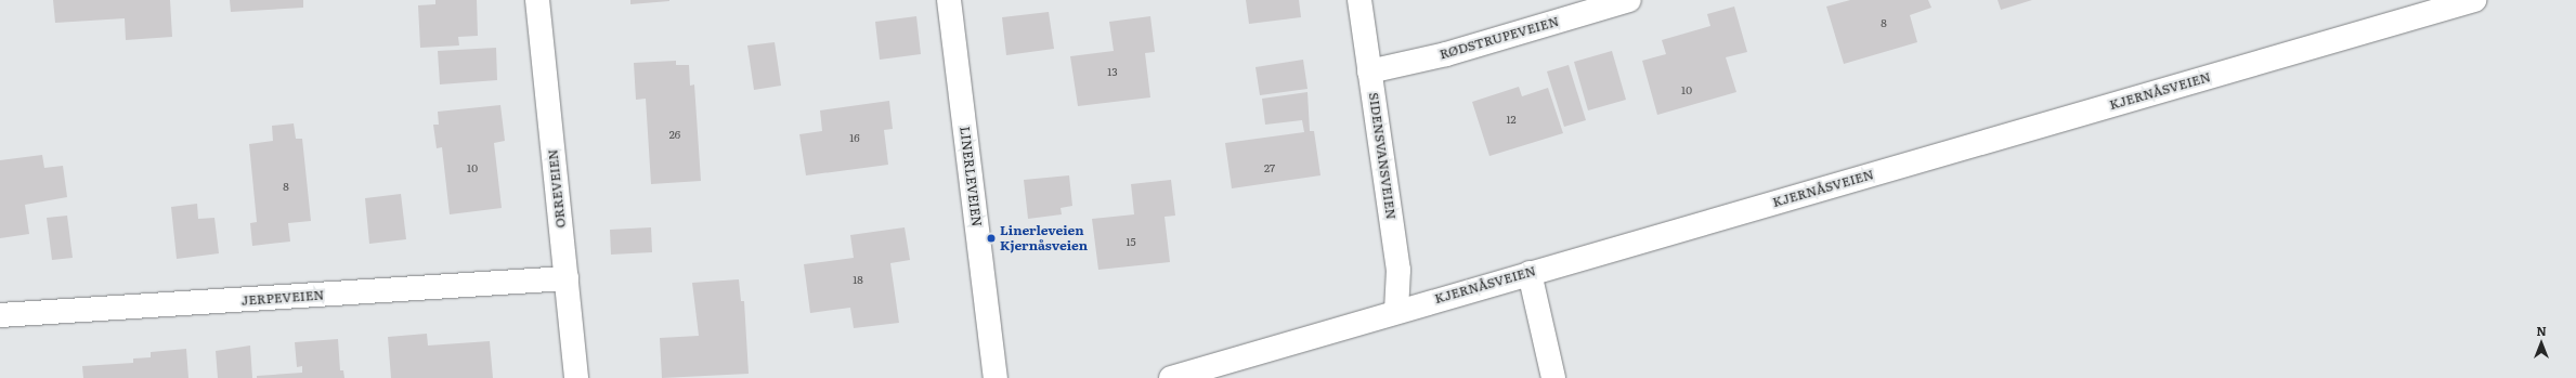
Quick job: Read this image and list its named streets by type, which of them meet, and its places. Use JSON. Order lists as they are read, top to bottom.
{
  "streets": {
    "street": [
      "RØDSTRUPEVEIEN",
      "KJERNÅSVEIEN",
      "SIDENSVANSVEIEN",
      "LINERLEVEIEN",
      "ORREVEIEN",
      "JERPEVEIEN"
    ]
  },
  "crossings": [
    ["RØDSTRUPEVEIEN", "SIDENSVANSVEIEN"],
    ["KJERNÅSVEIEN", "SIDENSVANSVEIEN"],
    ["ORREVEIEN", "JERPEVEIEN"]
  ],
  "places": ["Linerleveien Kjernåsveien"],
  "house_numbers": [
    "8",
    "13",
    "10",
    "12",
    "26",
    "16",
    "10",
    "27",
    "8",
    "15",
    "18"
  ],
  "north": "top"
}
